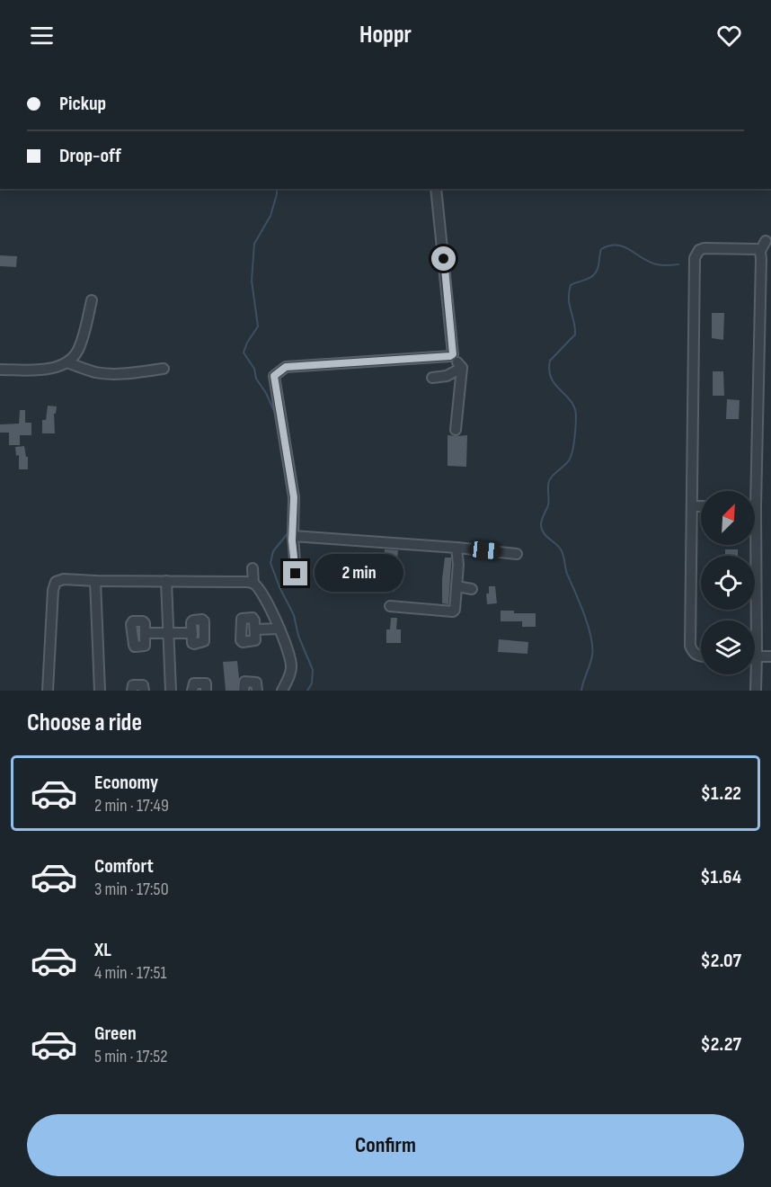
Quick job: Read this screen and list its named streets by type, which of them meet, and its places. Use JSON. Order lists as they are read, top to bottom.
{
  "north": "top right",
  "page": {
    "header": "Hoppr",
    "banner": ["Pickup", "Drop-off"],
    "bubble": "2 min",
    "heading": "Choose a ride",
    "list": [
      {
        "name": "Economy",
        "note": "2 min · 17:49",
        "value": "$1.22"
      },
      {
        "name": "Comfort",
        "note": "3 min · 17:50",
        "value": "$1.64"
      },
      {
        "name": "XL",
        "note": "4 min · 17:51",
        "value": "$2.07"
      },
      {
        "name": "Green",
        "note": "5 min · 17:52",
        "value": "$2.27"
      }
    ],
    "buttons": "Confirm"
  }
}
